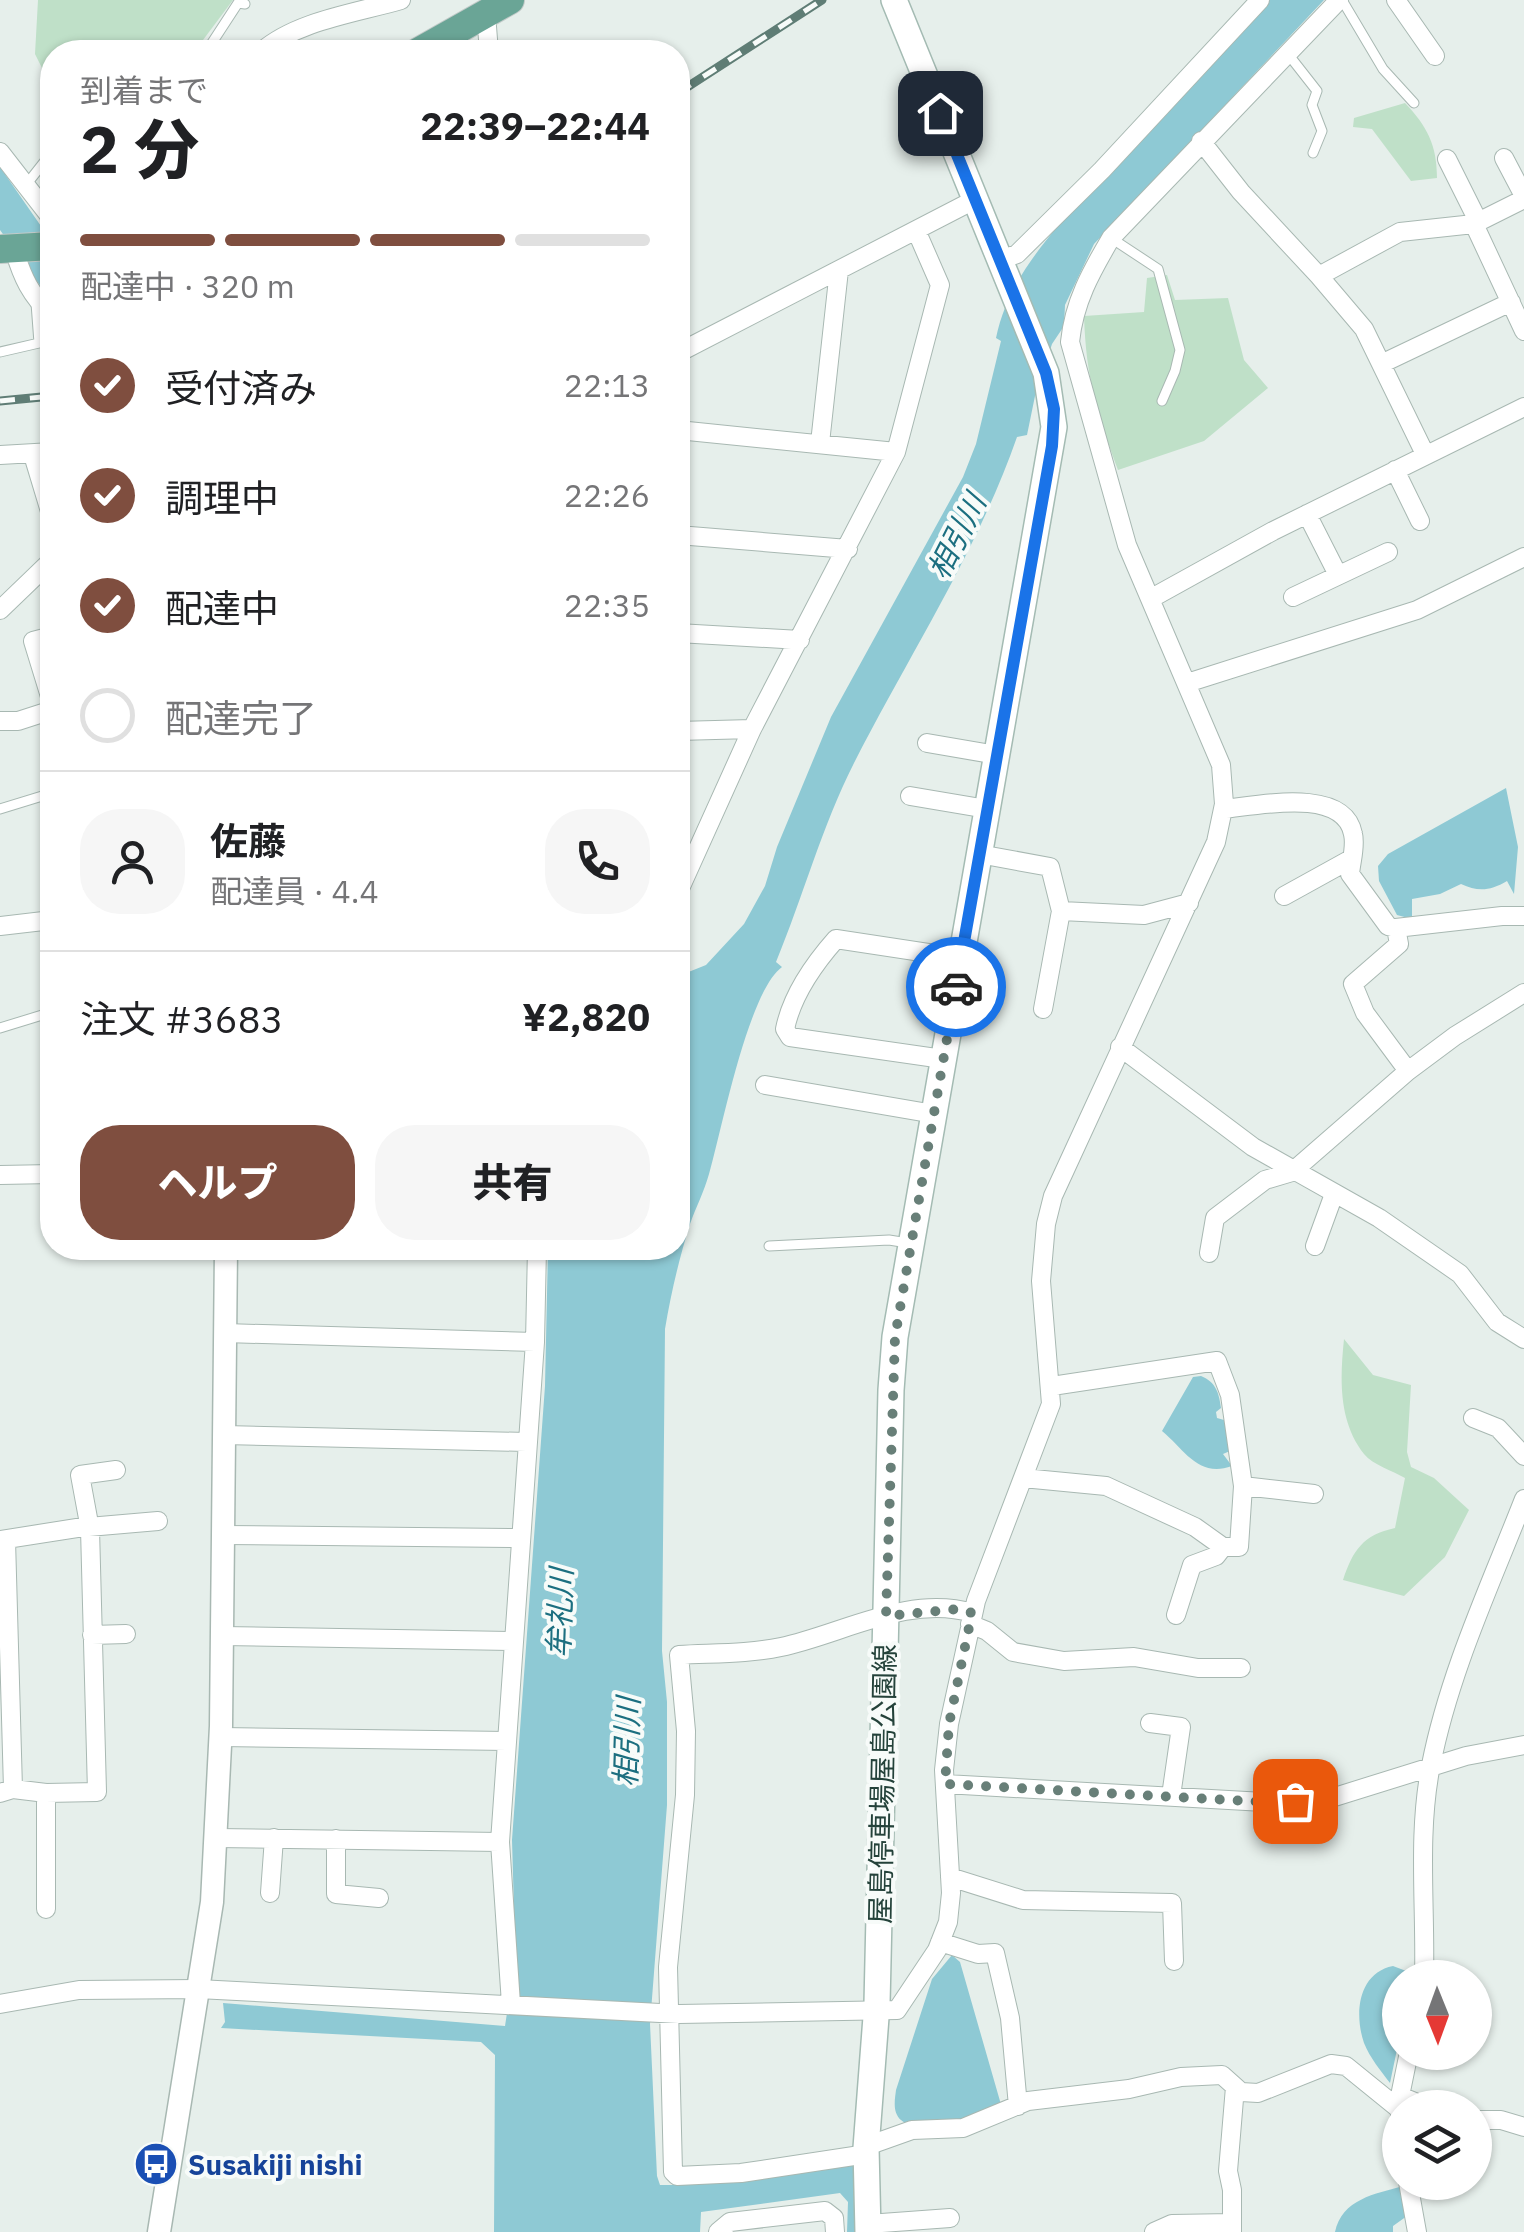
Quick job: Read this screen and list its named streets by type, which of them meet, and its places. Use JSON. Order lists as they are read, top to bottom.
{
  "streets": {
    "main road": ["屋島停車場屋島公園線"]
  },
  "water": ["相引川", "牟礼川"],
  "places": {
    "bus stop": ["Susakiji nishi"]
  },
  "north": "bottom",
  "page": {
    "heading": ["2 分", "到着まで", "22:39–22:44"],
    "panel": [
      "佐藤",
      "配達員 · 4.4",
      "注文 #3683",
      "¥2,820"
    ],
    "bar": "配達中 · 320 m",
    "list": [
      ["受付済み", "22:13"],
      ["調理中", "22:26"],
      ["配達中", "22:35"],
      "配達完了"
    ],
    "buttons": ["ヘルプ", "共有"]
  }
}
